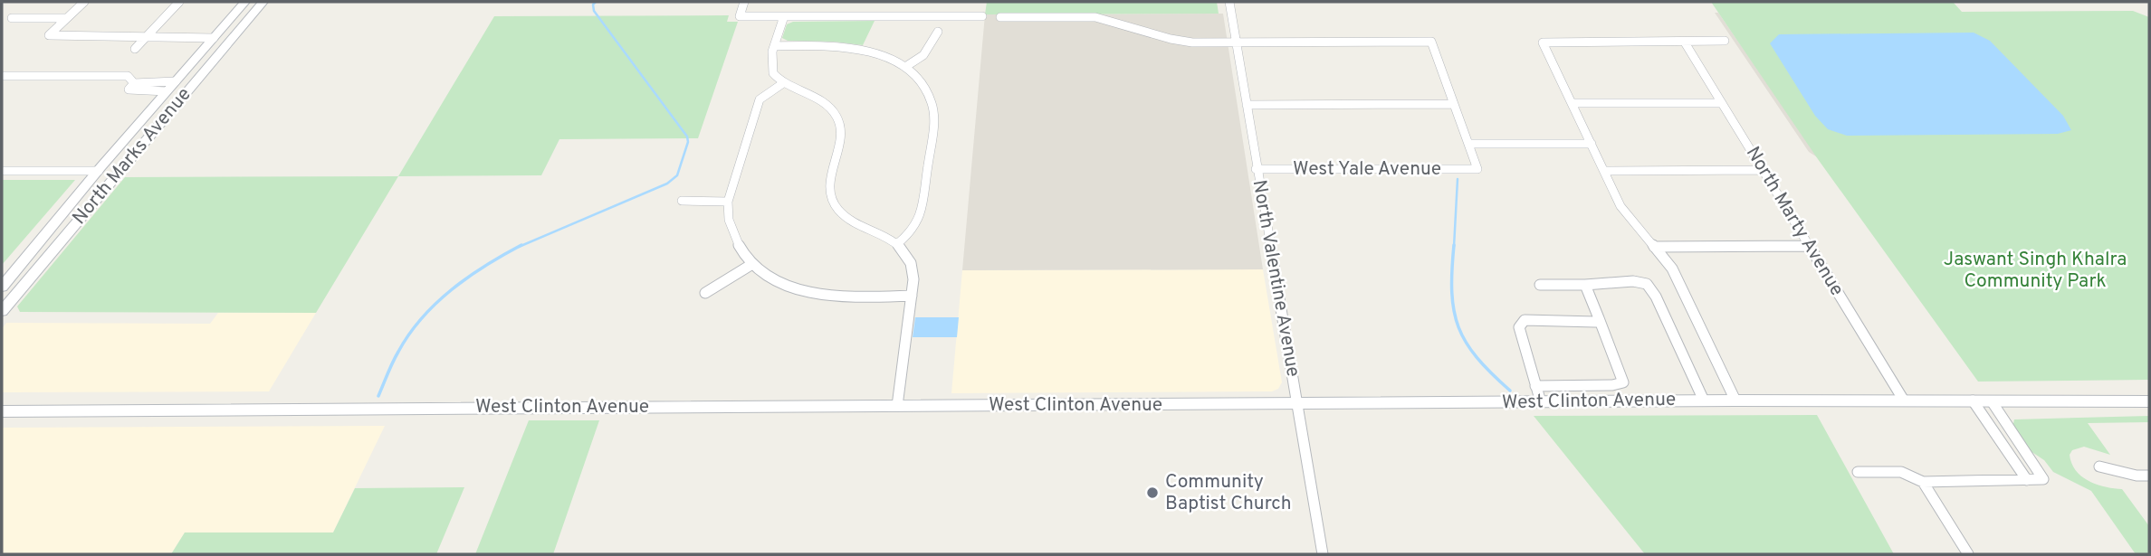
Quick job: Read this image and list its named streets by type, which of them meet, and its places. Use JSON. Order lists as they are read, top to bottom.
{
  "streets": {
    "main road": ["North Marks Avenue", "West Clinton Avenue"],
    "street": ["West Yale Avenue", "North Marty Avenue", "North Valentine Avenue"]
  },
  "crossings": [
    ["West Yale Avenue", "North Valentine Avenue"],
    ["North Marty Avenue", "West Clinton Avenue"],
    ["North Valentine Avenue", "West Clinton Avenue"]
  ],
  "parks": ["Jaswant Singh Khalra Community Park"],
  "places": ["Community Baptist Church"]
}
